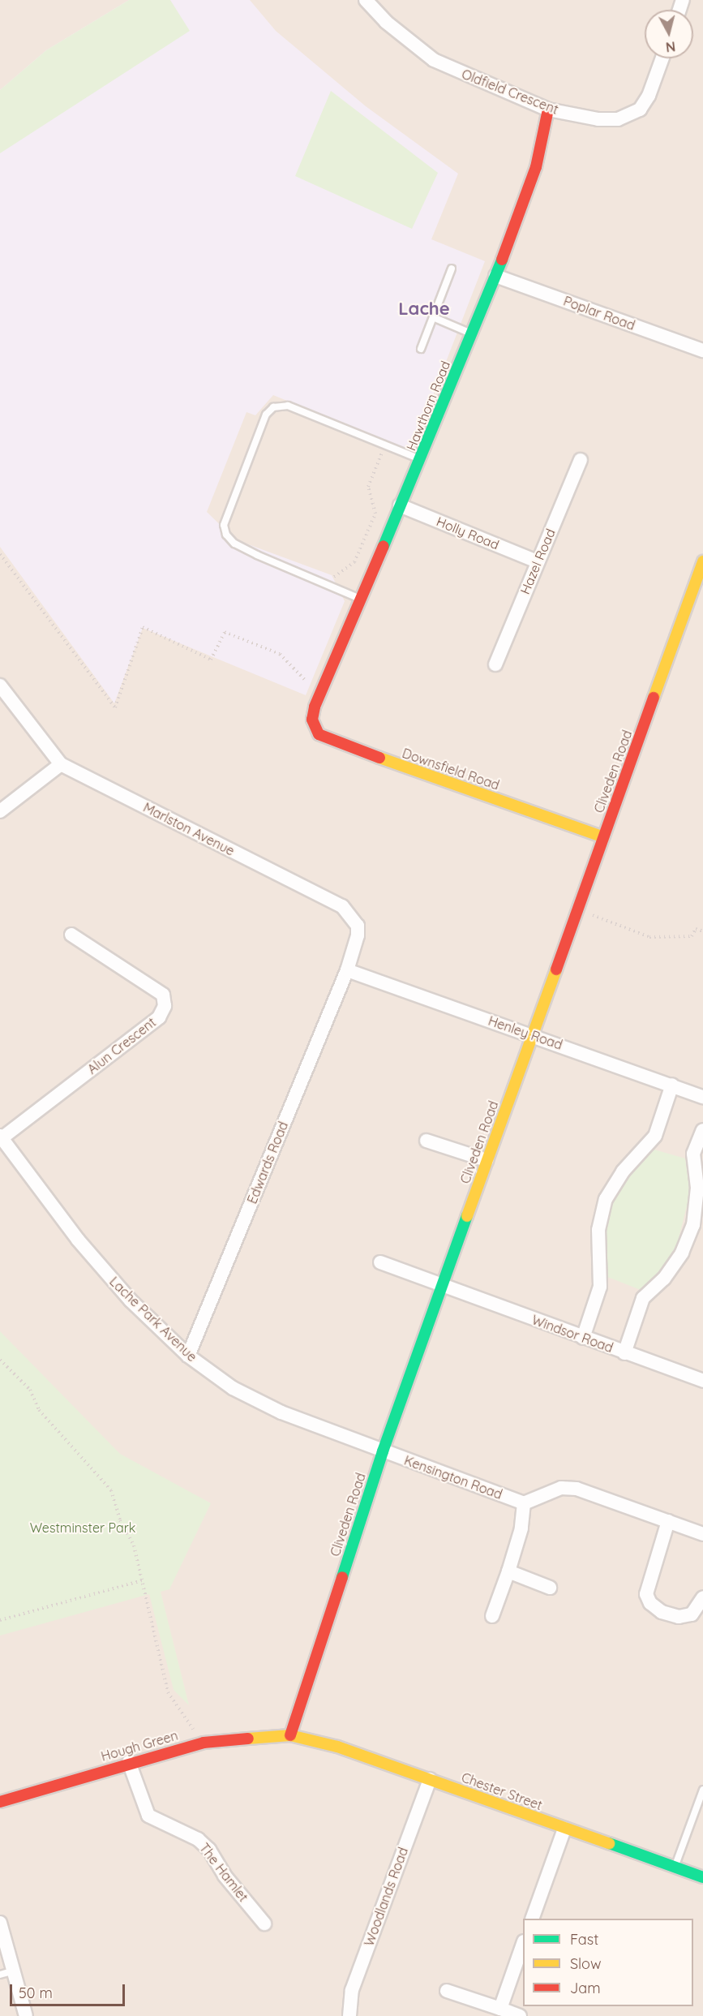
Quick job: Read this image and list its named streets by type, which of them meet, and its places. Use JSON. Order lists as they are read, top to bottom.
{
  "streets": {
    "street": [
      "Oldfield Crescent",
      "Poplar Road",
      "Hawthorn Road",
      "Holly Road",
      "Hazel Road",
      "Downsfield Road",
      "Cliveden Road",
      "Marlston Avenue",
      "Henley Road",
      "Alun Crescent",
      "Edwards Road",
      "Lache Park Avenue",
      "Windsor Road",
      "Kensington Road",
      "Hough Green",
      "Chester Street",
      "The Hamlet",
      "Woodlands Road"
    ]
  },
  "crossings": [
    ["Oldfield Crescent", "Hawthorn Road"],
    ["Poplar Road", "Hawthorn Road"],
    ["Hawthorn Road", "Holly Road"],
    ["Hawthorn Road", "Downsfield Road"],
    ["Holly Road", "Hazel Road"],
    ["Downsfield Road", "Cliveden Road"],
    ["Cliveden Road", "Henley Road"],
    ["Cliveden Road", "Lache Park Avenue"],
    ["Cliveden Road", "Windsor Road"],
    ["Cliveden Road", "Kensington Road"],
    ["Cliveden Road", "Hough Green"],
    ["Cliveden Road", "Chester Street"],
    ["Marlston Avenue", "Henley Road"],
    ["Marlston Avenue", "Edwards Road"],
    ["Henley Road", "Edwards Road"],
    ["Alun Crescent", "Lache Park Avenue"],
    ["Edwards Road", "Lache Park Avenue"],
    ["Lache Park Avenue", "Kensington Road"],
    ["Hough Green", "Chester Street"],
    ["Hough Green", "The Hamlet"],
    ["Chester Street", "Woodlands Road"]
  ],
  "districts": ["Lache"],
  "parks": ["Westminster Park"],
  "legend": ["Fast", "Slow", "Jam"],
  "scale_bar": "50 m",
  "north": "bottom"
}
